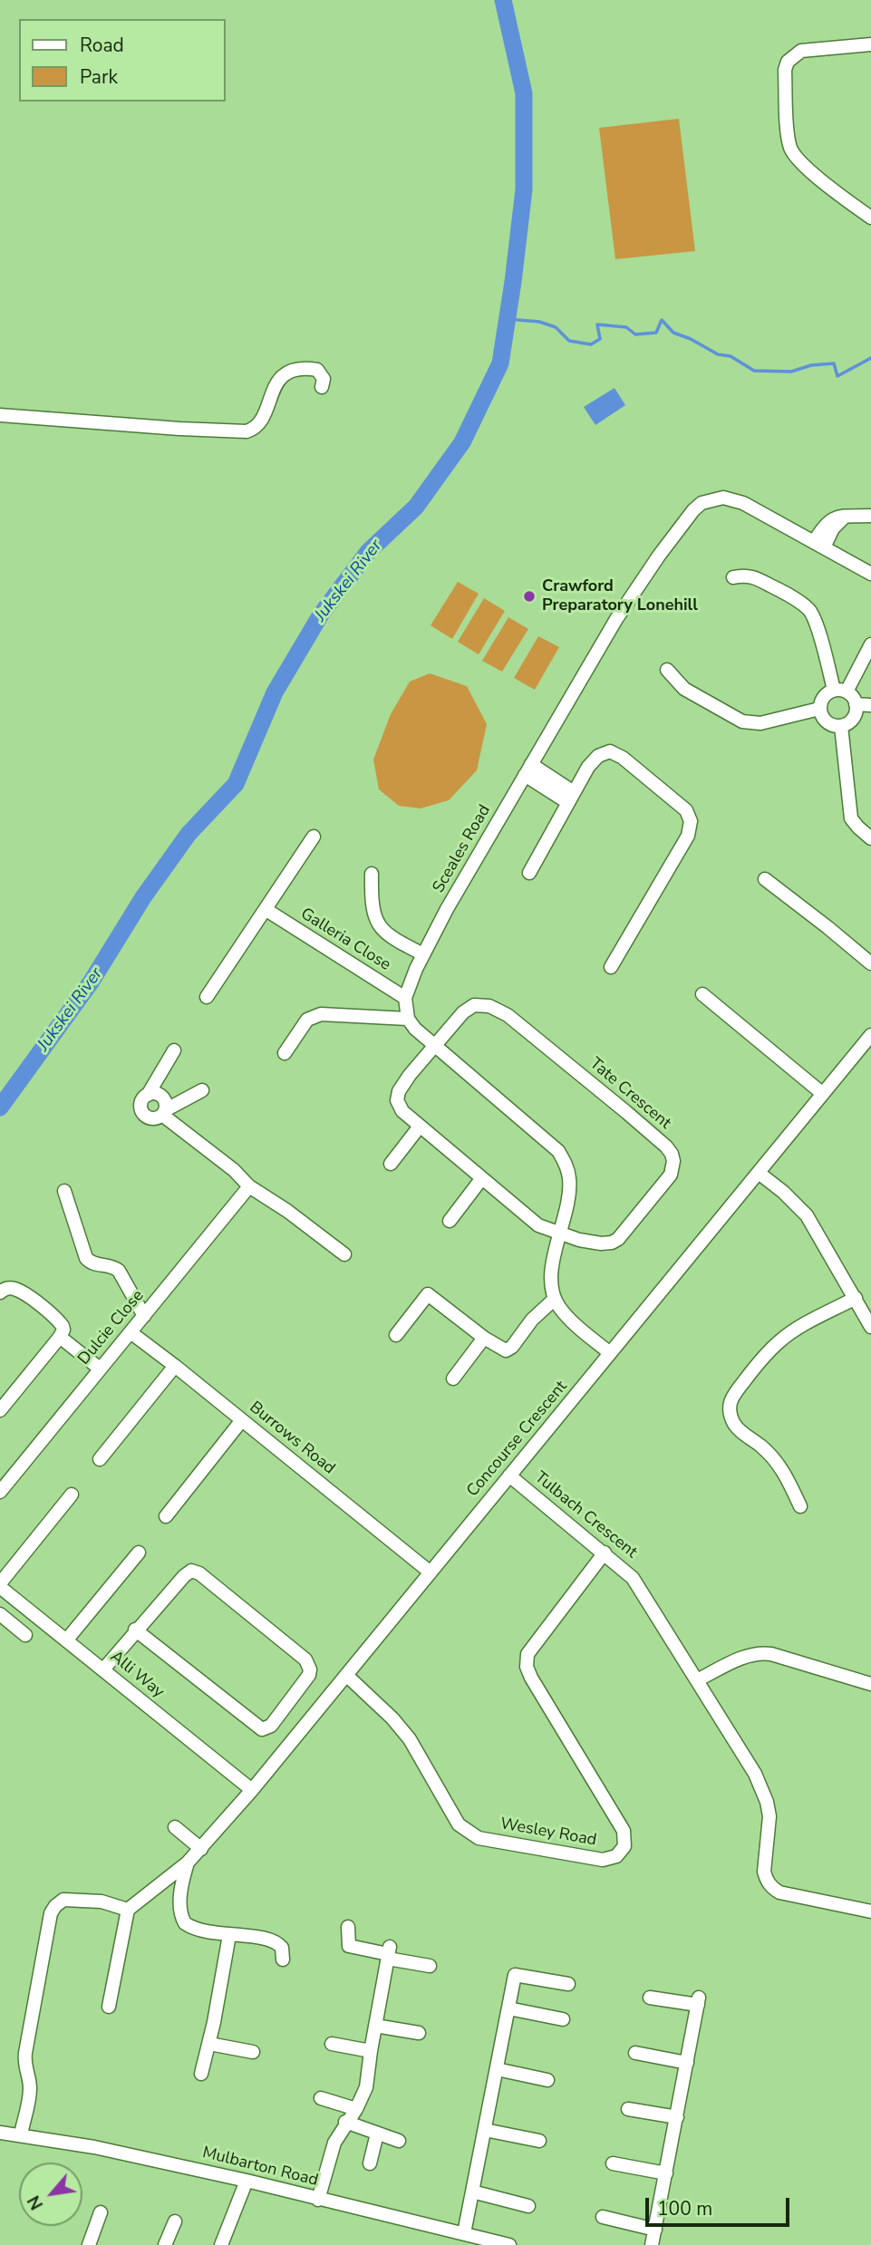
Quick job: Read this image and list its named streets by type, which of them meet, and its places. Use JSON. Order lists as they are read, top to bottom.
{
  "streets": {
    "street": [
      "Sceales Road",
      "Galleria Close",
      "Tate Crescent",
      "Dulcie Close",
      "Burrows Road",
      "Concourse Crescent",
      "Tulbach Crescent",
      "Alli Way",
      "Wesley Road",
      "Mulbarton Road"
    ]
  },
  "crossings": [
    ["Sceales Road", "Galleria Close"],
    ["Dulcie Close", "Burrows Road"],
    ["Burrows Road", "Concourse Crescent"],
    ["Concourse Crescent", "Tulbach Crescent"],
    ["Concourse Crescent", "Alli Way"],
    ["Concourse Crescent", "Wesley Road"],
    ["Tulbach Crescent", "Wesley Road"]
  ],
  "water": ["Jukskei River"],
  "places": ["Crawford Preparatory Lonehill"],
  "legend": ["Road", "Park"],
  "scale_bar": "100 m",
  "north": "bottom left"
}
